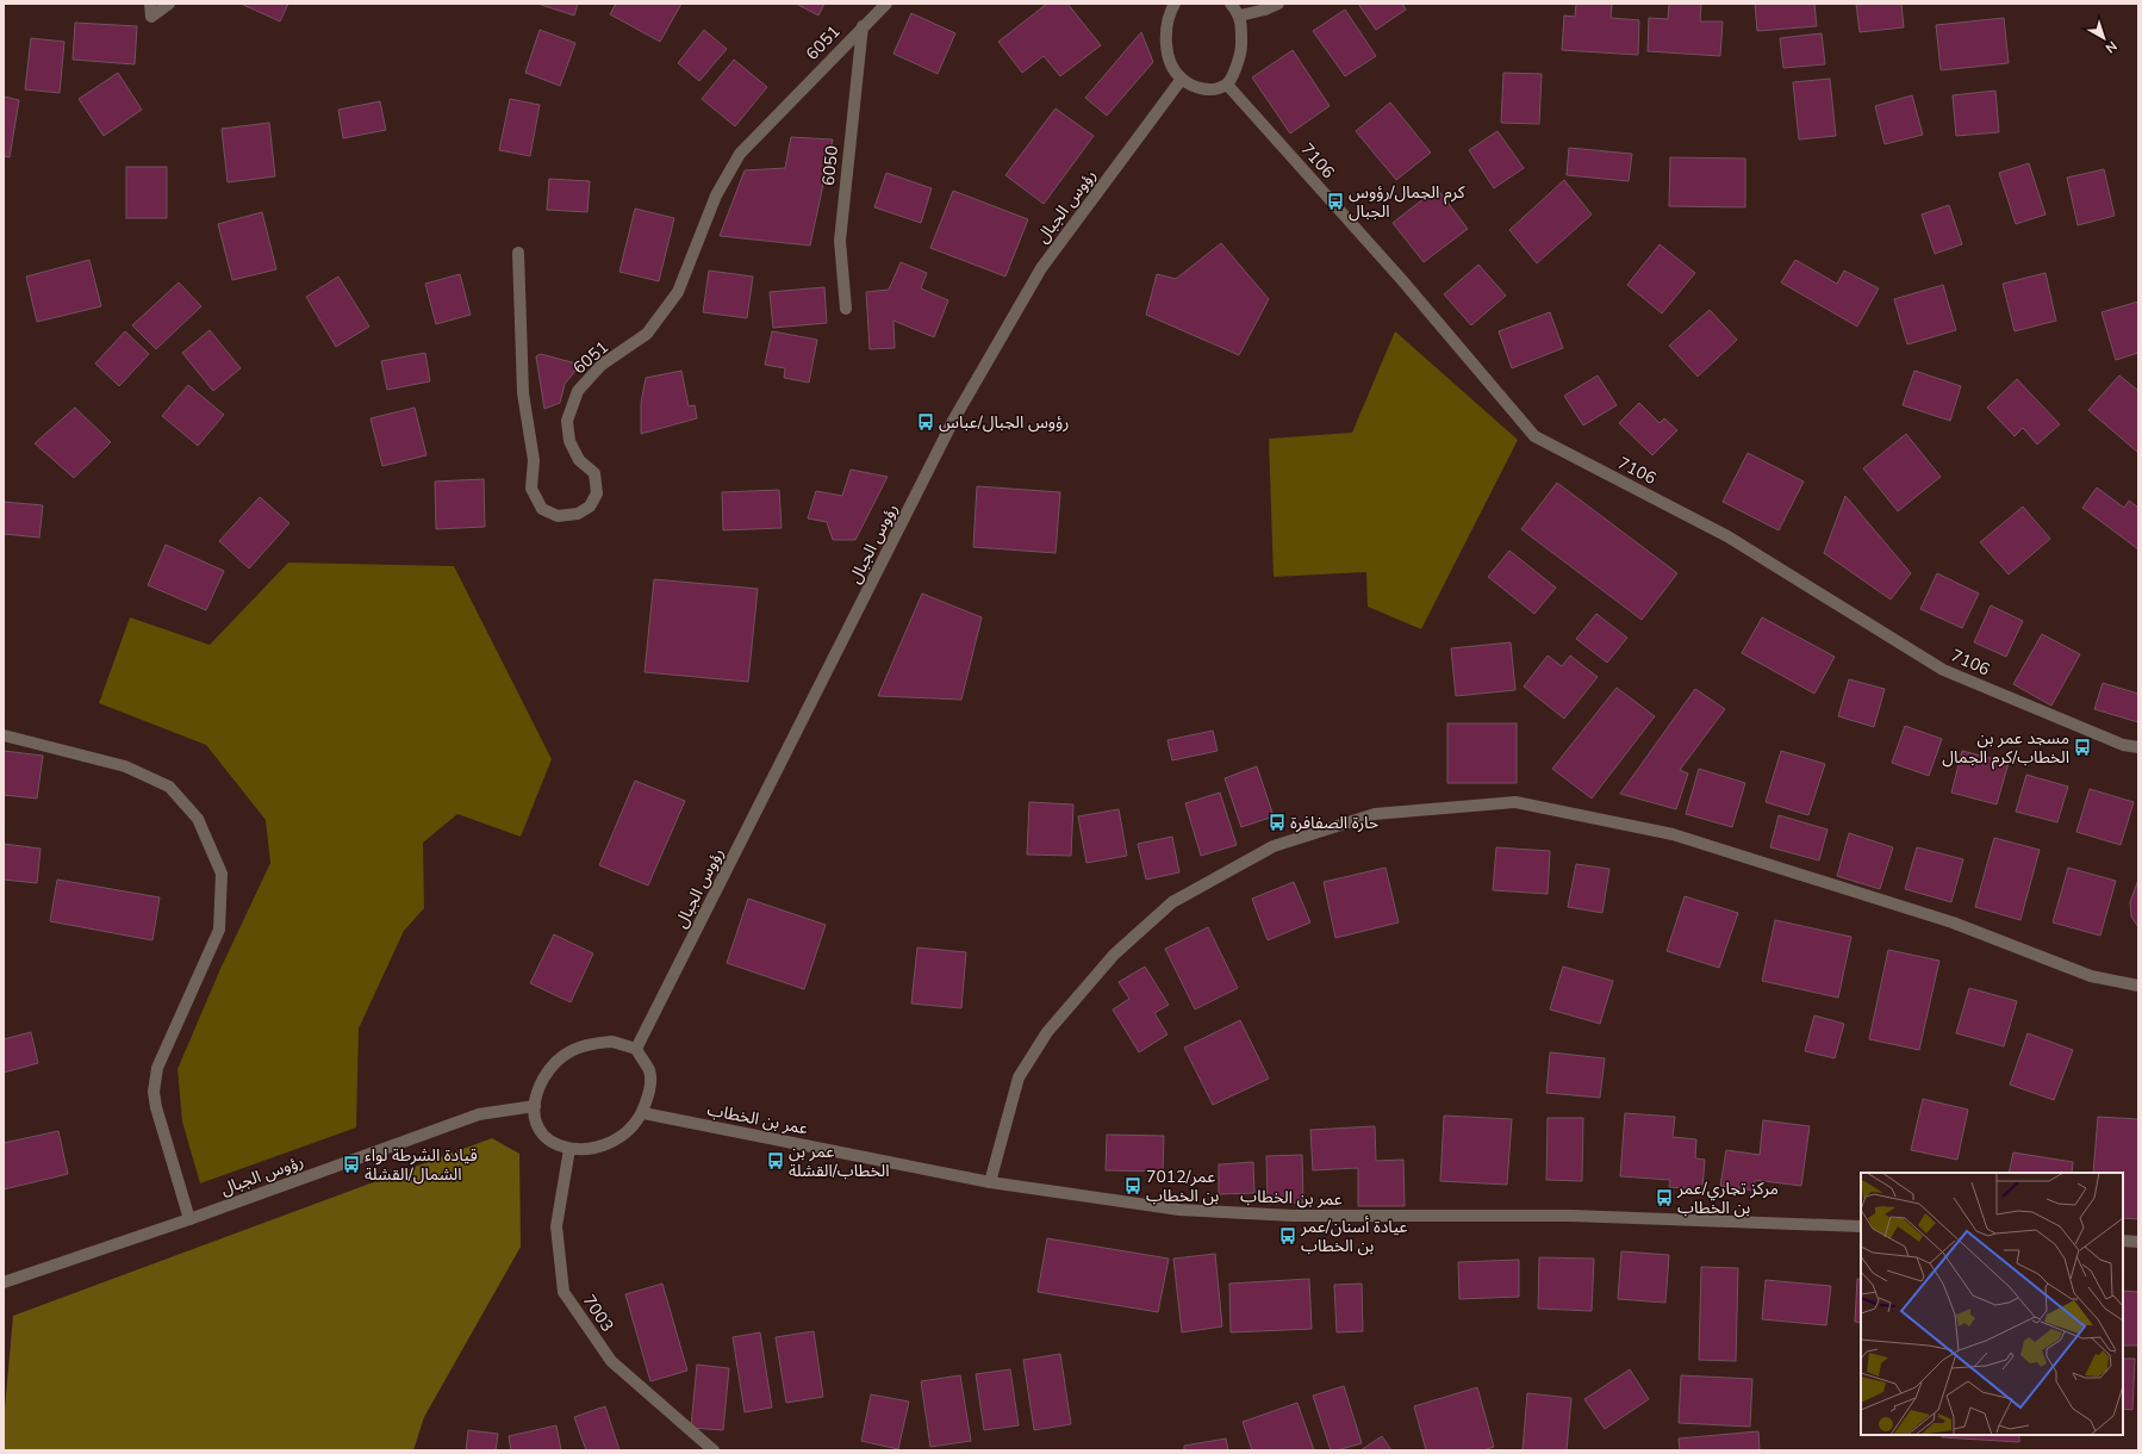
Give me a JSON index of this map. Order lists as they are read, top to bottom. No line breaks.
{"streets":{"street":["6051","7106","6050","رؤوس الجبال","عمر بن الخطاب","7003"]},"crossings":[["6051","6050"],["رؤوس الجبال","عمر بن الخطاب"],["رؤوس الجبال","7003"],["عمر بن الخطاب","7003"]],"places":{"bus stop":["كرم الجمال/رؤوس الجبال","رؤوس الجبال/عباس","مسجد عمر بن الخطاب/كرم الجمال","حارة الصفافرة","عمر بن الخطاب/القشلة","قيادة الشرطة لواء الشمال/القشلة","7012/عمر بن الخطاب","مركز تجاري/عمر بن الخطاب","عيادة أسنان/عمر بن الخطاب"]},"north":"bottom right"}
